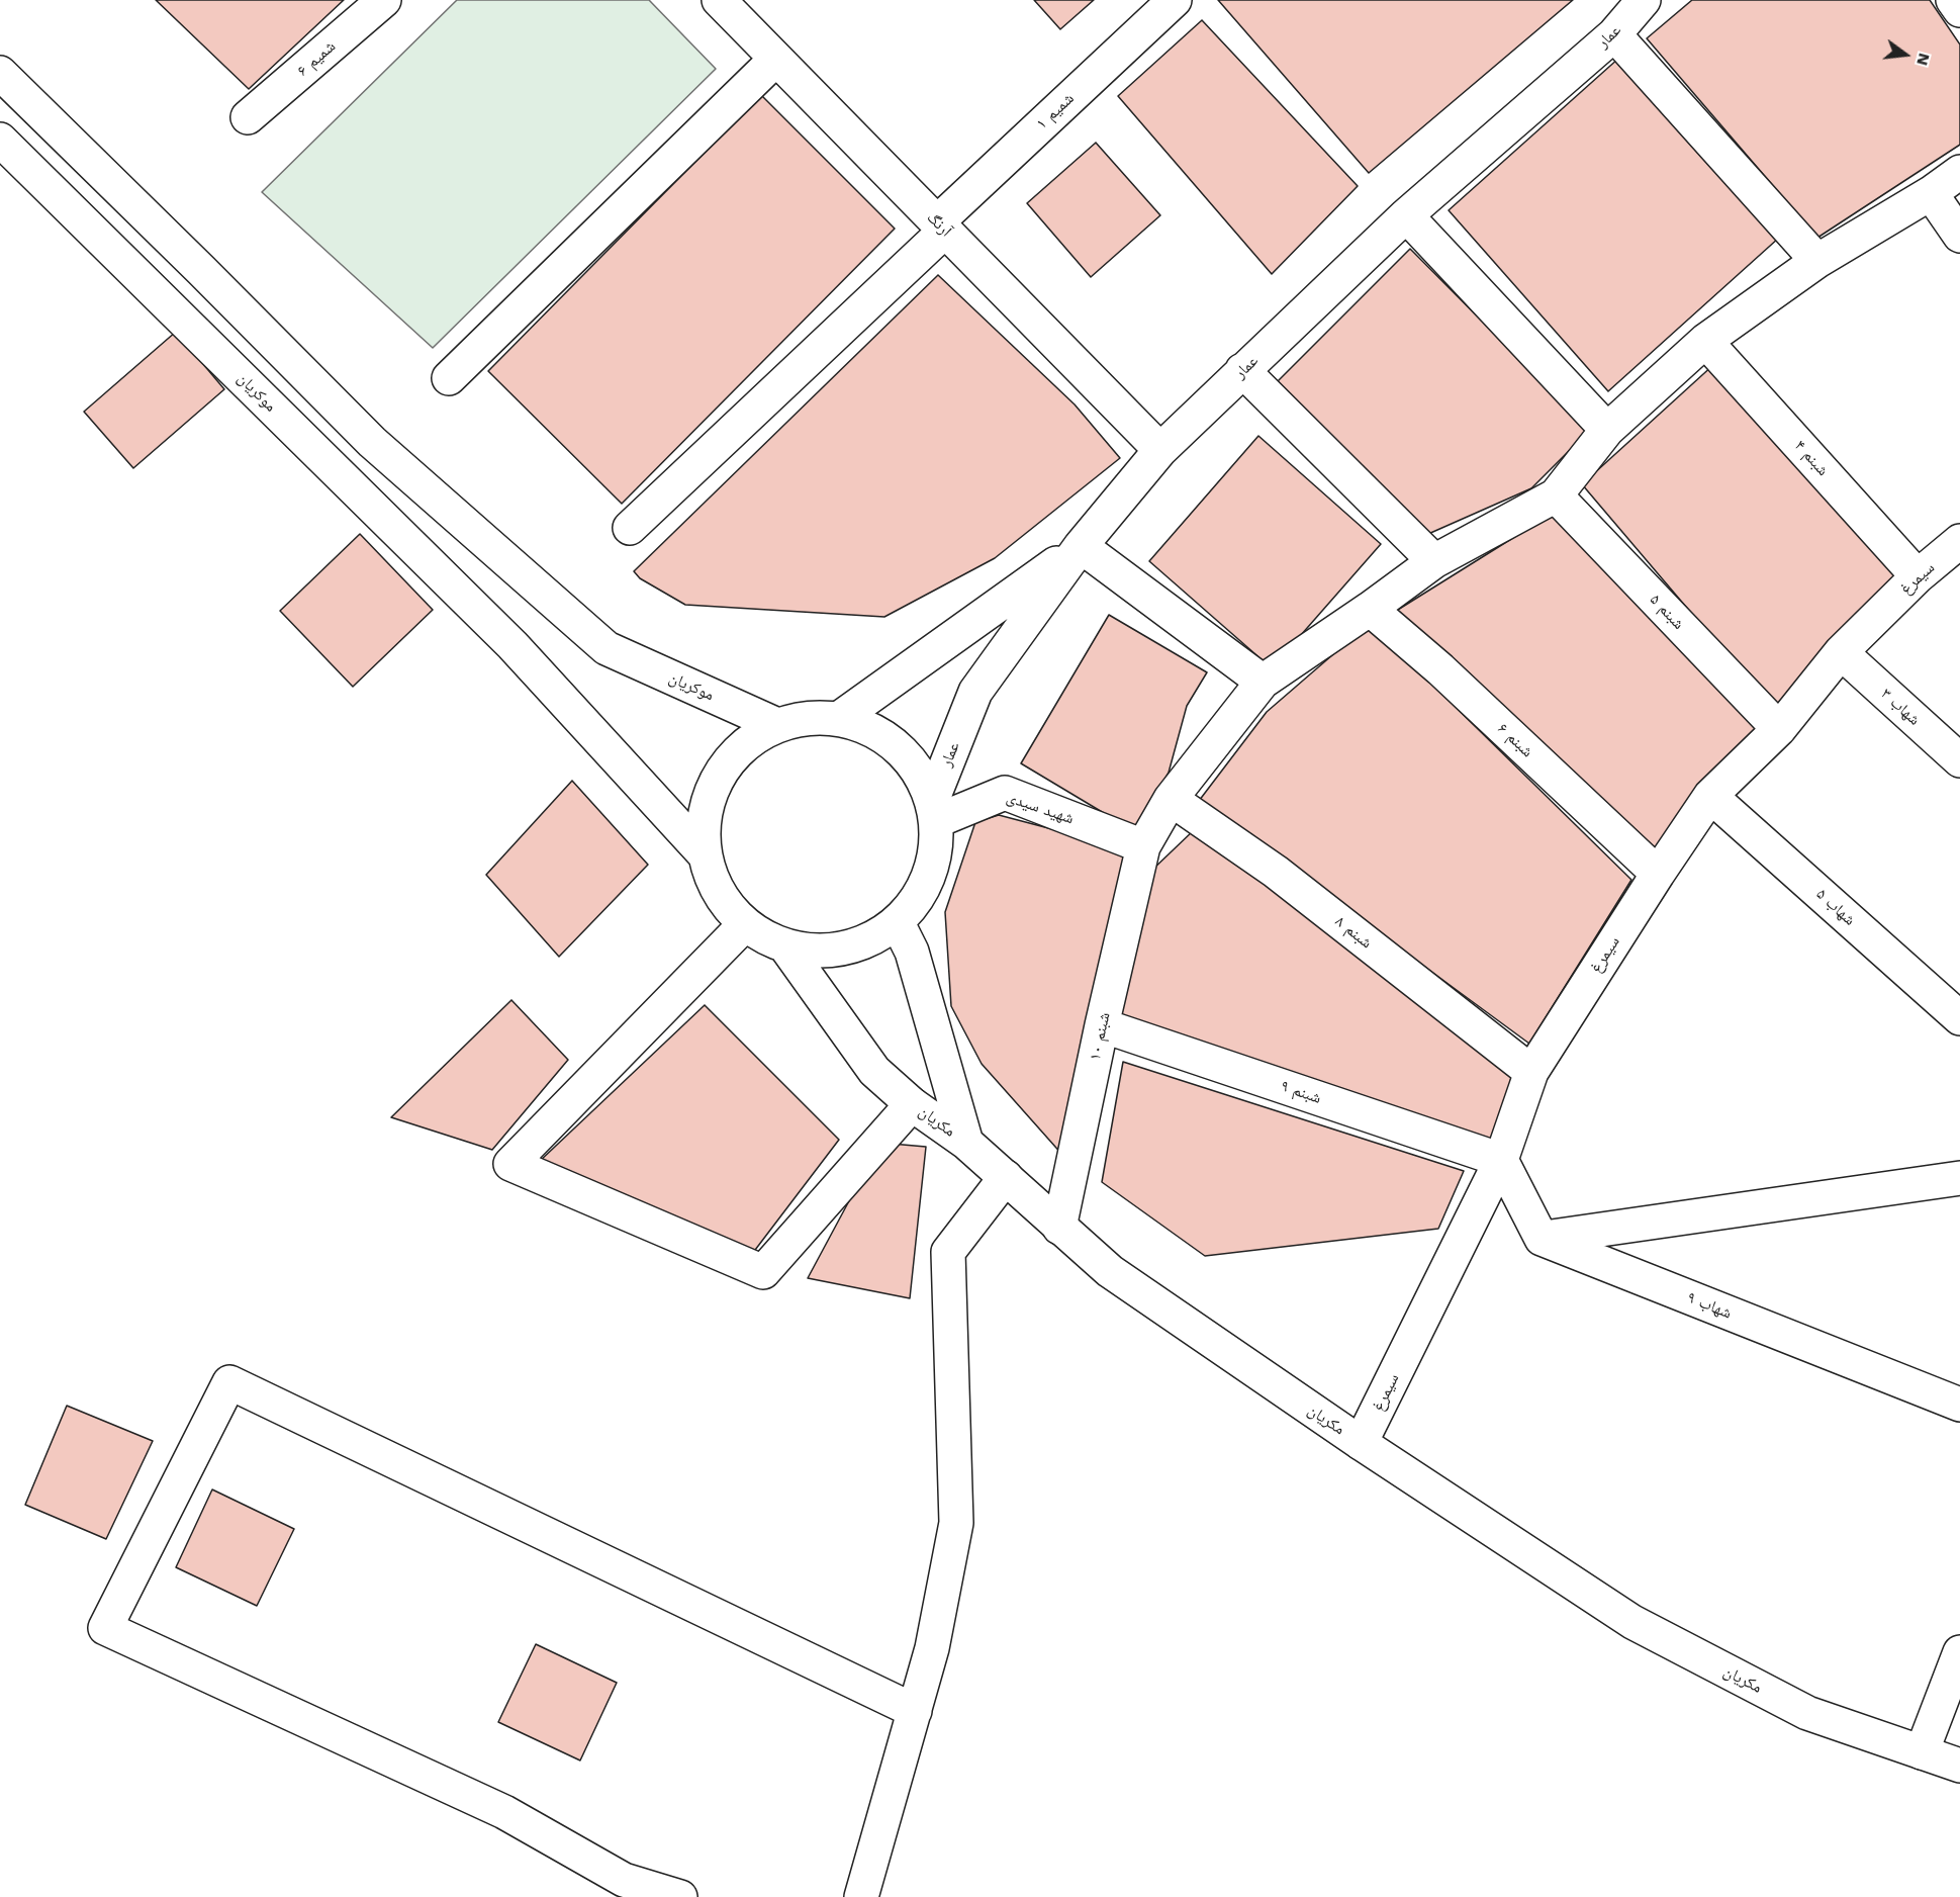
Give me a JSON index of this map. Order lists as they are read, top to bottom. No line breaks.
{"streets":{"street":["عمار","شمیم ۶","شمیم ۱","آرنگ","موکریان","شبنم ۴","سیمرغ","شبنم ۵","شهاب ۳","شبنم ۶","شهید سیدی","شهاب ۵","شبنم ۸","شبنم ۱۰","شبنم ۹","مکریان","شهاب ۹"]},"crossings":[["عمار","آرنگ"],["عمار","شهید سیدی"],["شمیم ۱","آرنگ"],["شبنم ۴","سیمرغ"],["سیمرغ","شبنم ۵"],["سیمرغ","شهاب ۳"],["سیمرغ","شبنم ۶"],["سیمرغ","شهاب ۵"],["سیمرغ","شبنم ۸"],["سیمرغ","شبنم ۹"],["سیمرغ","مکریان"],["شبنم ۵","شبنم ۱۰"],["شبنم ۶","شبنم ۱۰"],["شهید سیدی","شبنم ۱۰"],["شبنم ۸","شبنم ۱۰"],["شبنم ۱۰","شبنم ۹"],["شبنم ۱۰","مکریان"]],"north":"right"}
